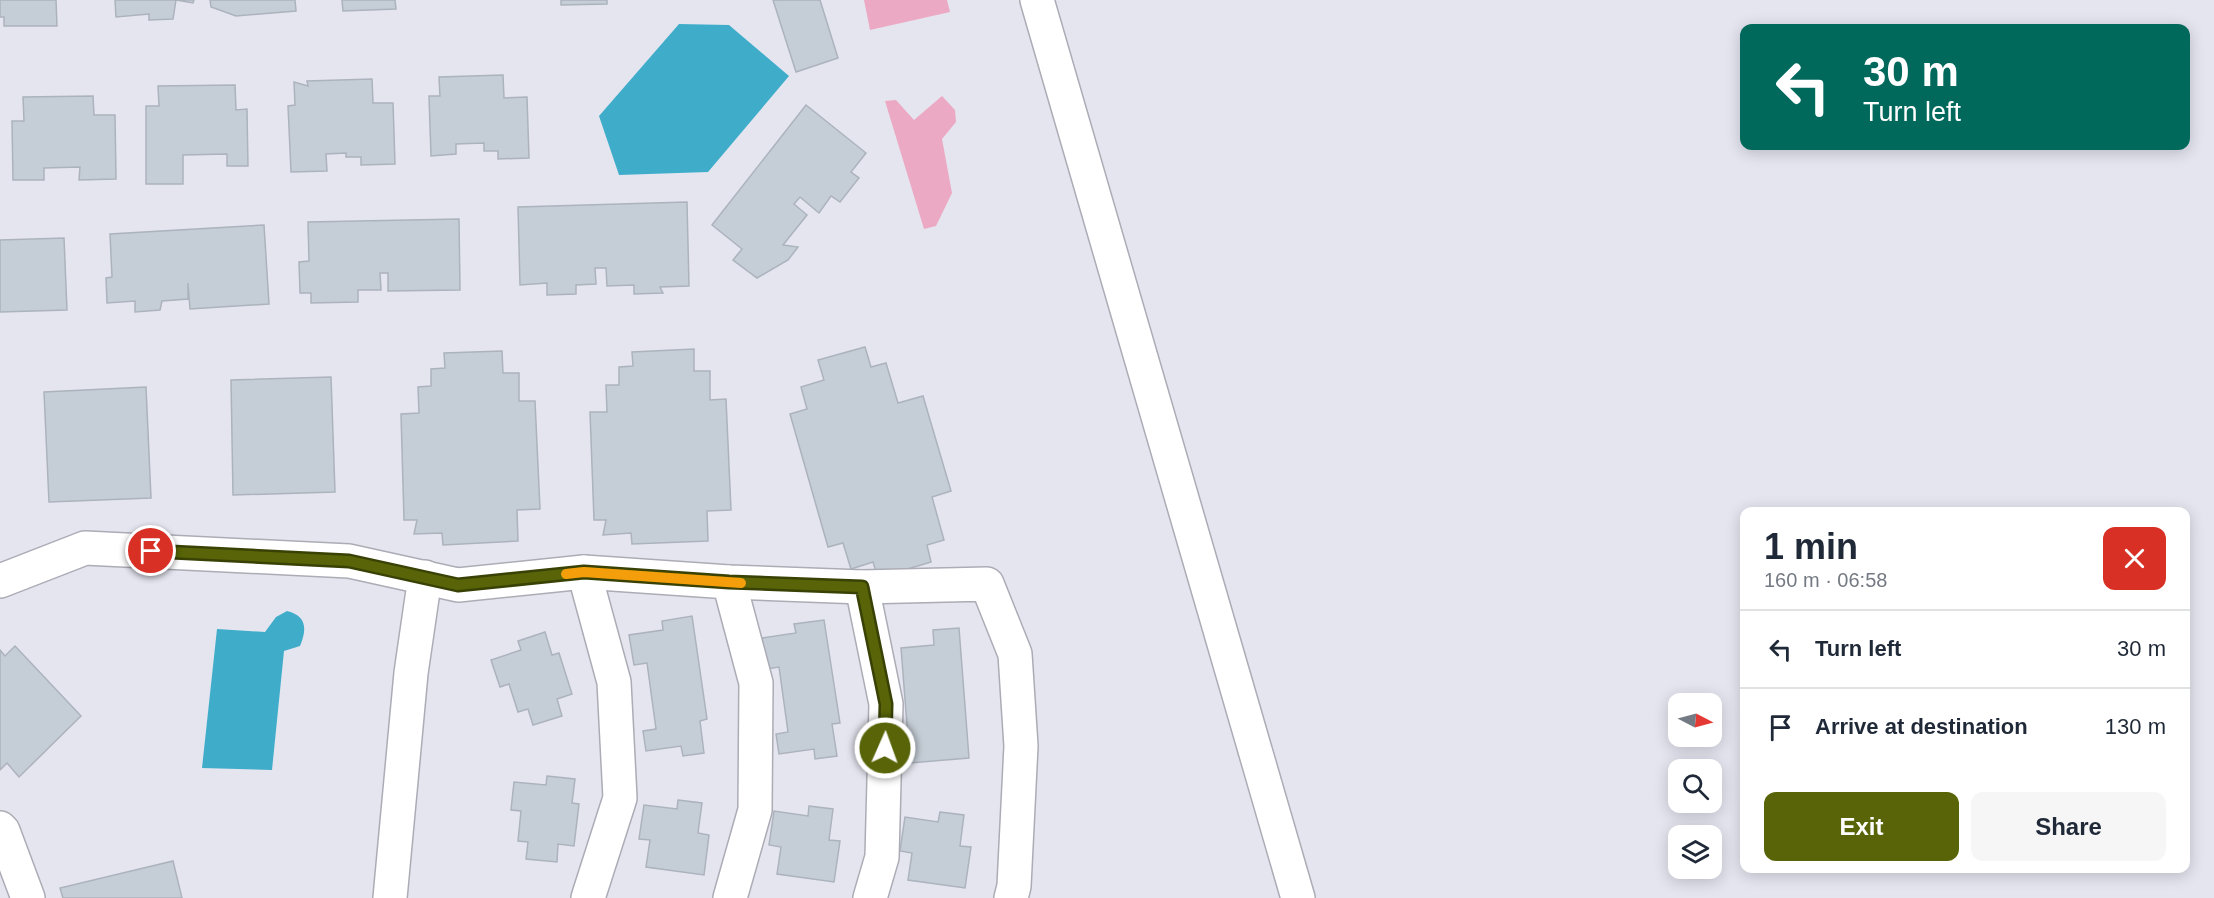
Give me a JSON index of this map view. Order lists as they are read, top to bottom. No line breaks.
{"north":"right","page":{"turn":["30 m","Turn left"],"heading":["1 min","160 m · 06:58"],"list":[{"name":"Turn left","value":"30 m"},{"name":"Arrive at destination","value":"130 m"}],"buttons":["Exit","Share"]}}
